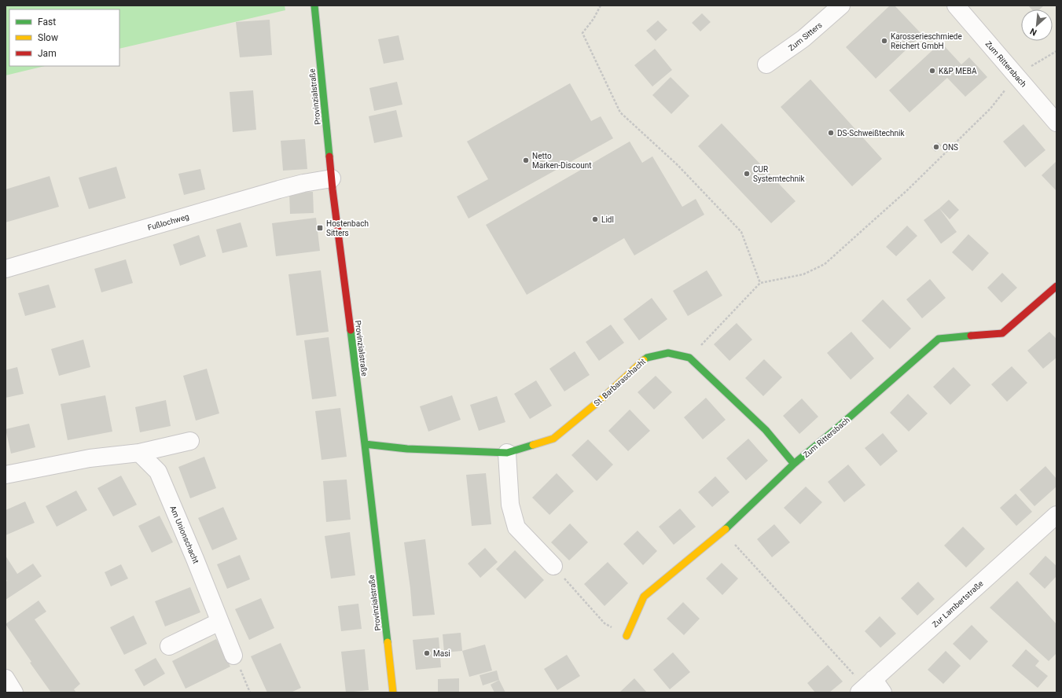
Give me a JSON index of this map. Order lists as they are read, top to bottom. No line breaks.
{"streets":{"street":["Zum Sitters","Zum Rittersbach","Provinzialstraße","Fußlochweg","St. Barbaraschacht","Am Unionschacht","Zur Lambertstraße"]},"crossings":[["Provinzialstraße","Fußlochweg"],["Provinzialstraße","St. Barbaraschacht"]],"places":{"other":["Karosserieschmiede Reichert GmbH","K&P MEBA","DS-Schweißtechnik","ONS","Netto Marken-Discount","CUR Systemtechnik","Lidl","Masi"],"transit":["Hostenbach Sitters"]},"legend":["Fast","Slow","Jam"],"north":"bottom left"}
